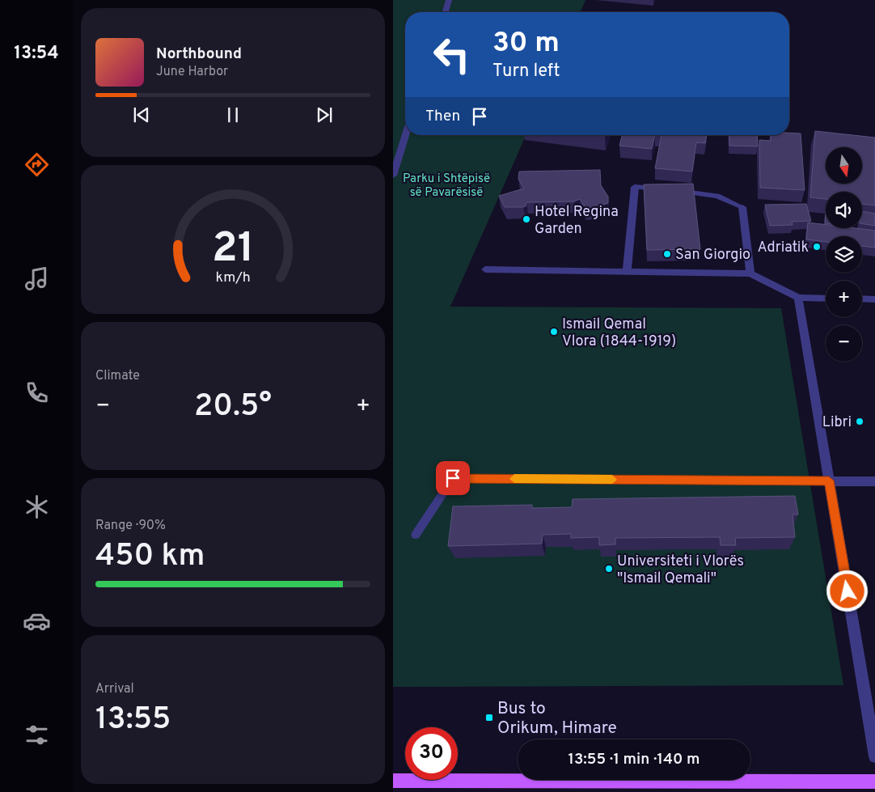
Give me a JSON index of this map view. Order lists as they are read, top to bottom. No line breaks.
{"parks":["Parku i Shtëpisë së Pavarësisë"],"places":{"other":["Hotel Regina Garden","Adriatik","San Giorgio","Ismail Qemal Vlora (1844-1919)","Libri","Universiteti i Vlorës \"Ismail Qemali\""],"transit":["Bus to Orikum, Himare"]},"north":"bottom","page":{"tabs":"13:54","turn":["30 m","Turn left"],"song":["Northbound","June Harbor"],"then":"Then","map_buttons":["+","−"],"tile":["Climate",["Range · 90%","450 km"],["Arrival","13:55"]],"heat":["−","20.5°","+"],"limit":"30","trip":"13:55 · 1 min · 140 m","gauge":["21","km/h"]}}
